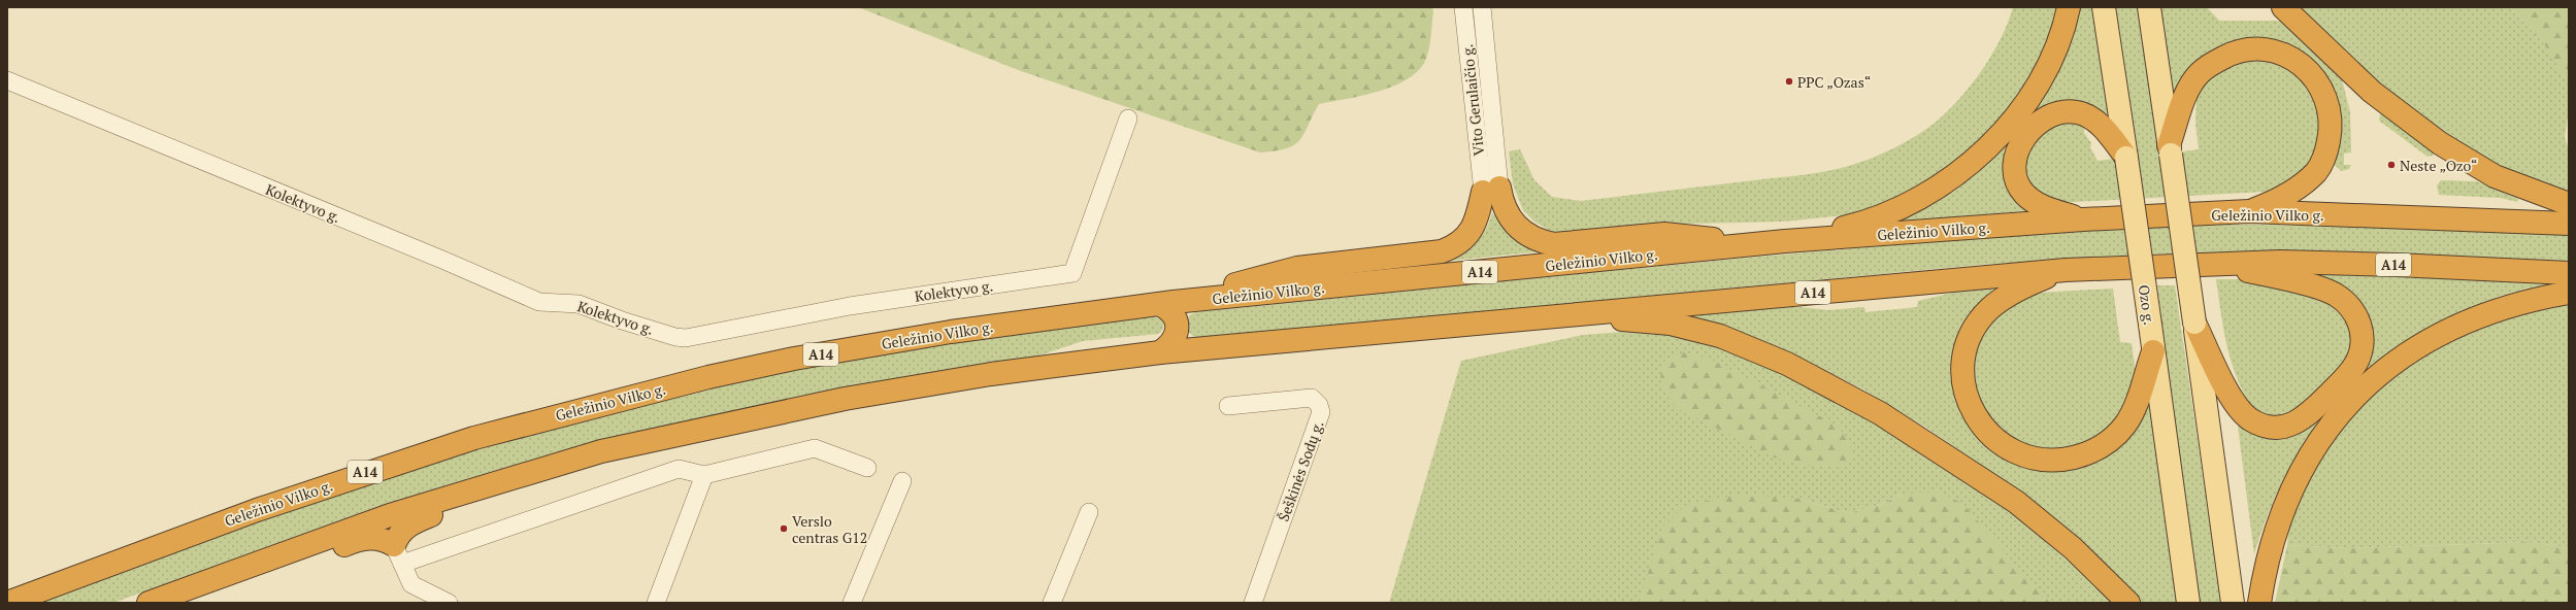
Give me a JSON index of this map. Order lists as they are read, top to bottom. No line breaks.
{"streets":{"highway":["Geležinio Vilko g.","A14"],"main road":["Ozo g."],"street":["Vito Gerulaičio g.","Kolektyvo g.","Šeškinės Sodų g."]},"places":["PPC „Ozas“","Neste „Ozo“","Verslo centras G12"]}
